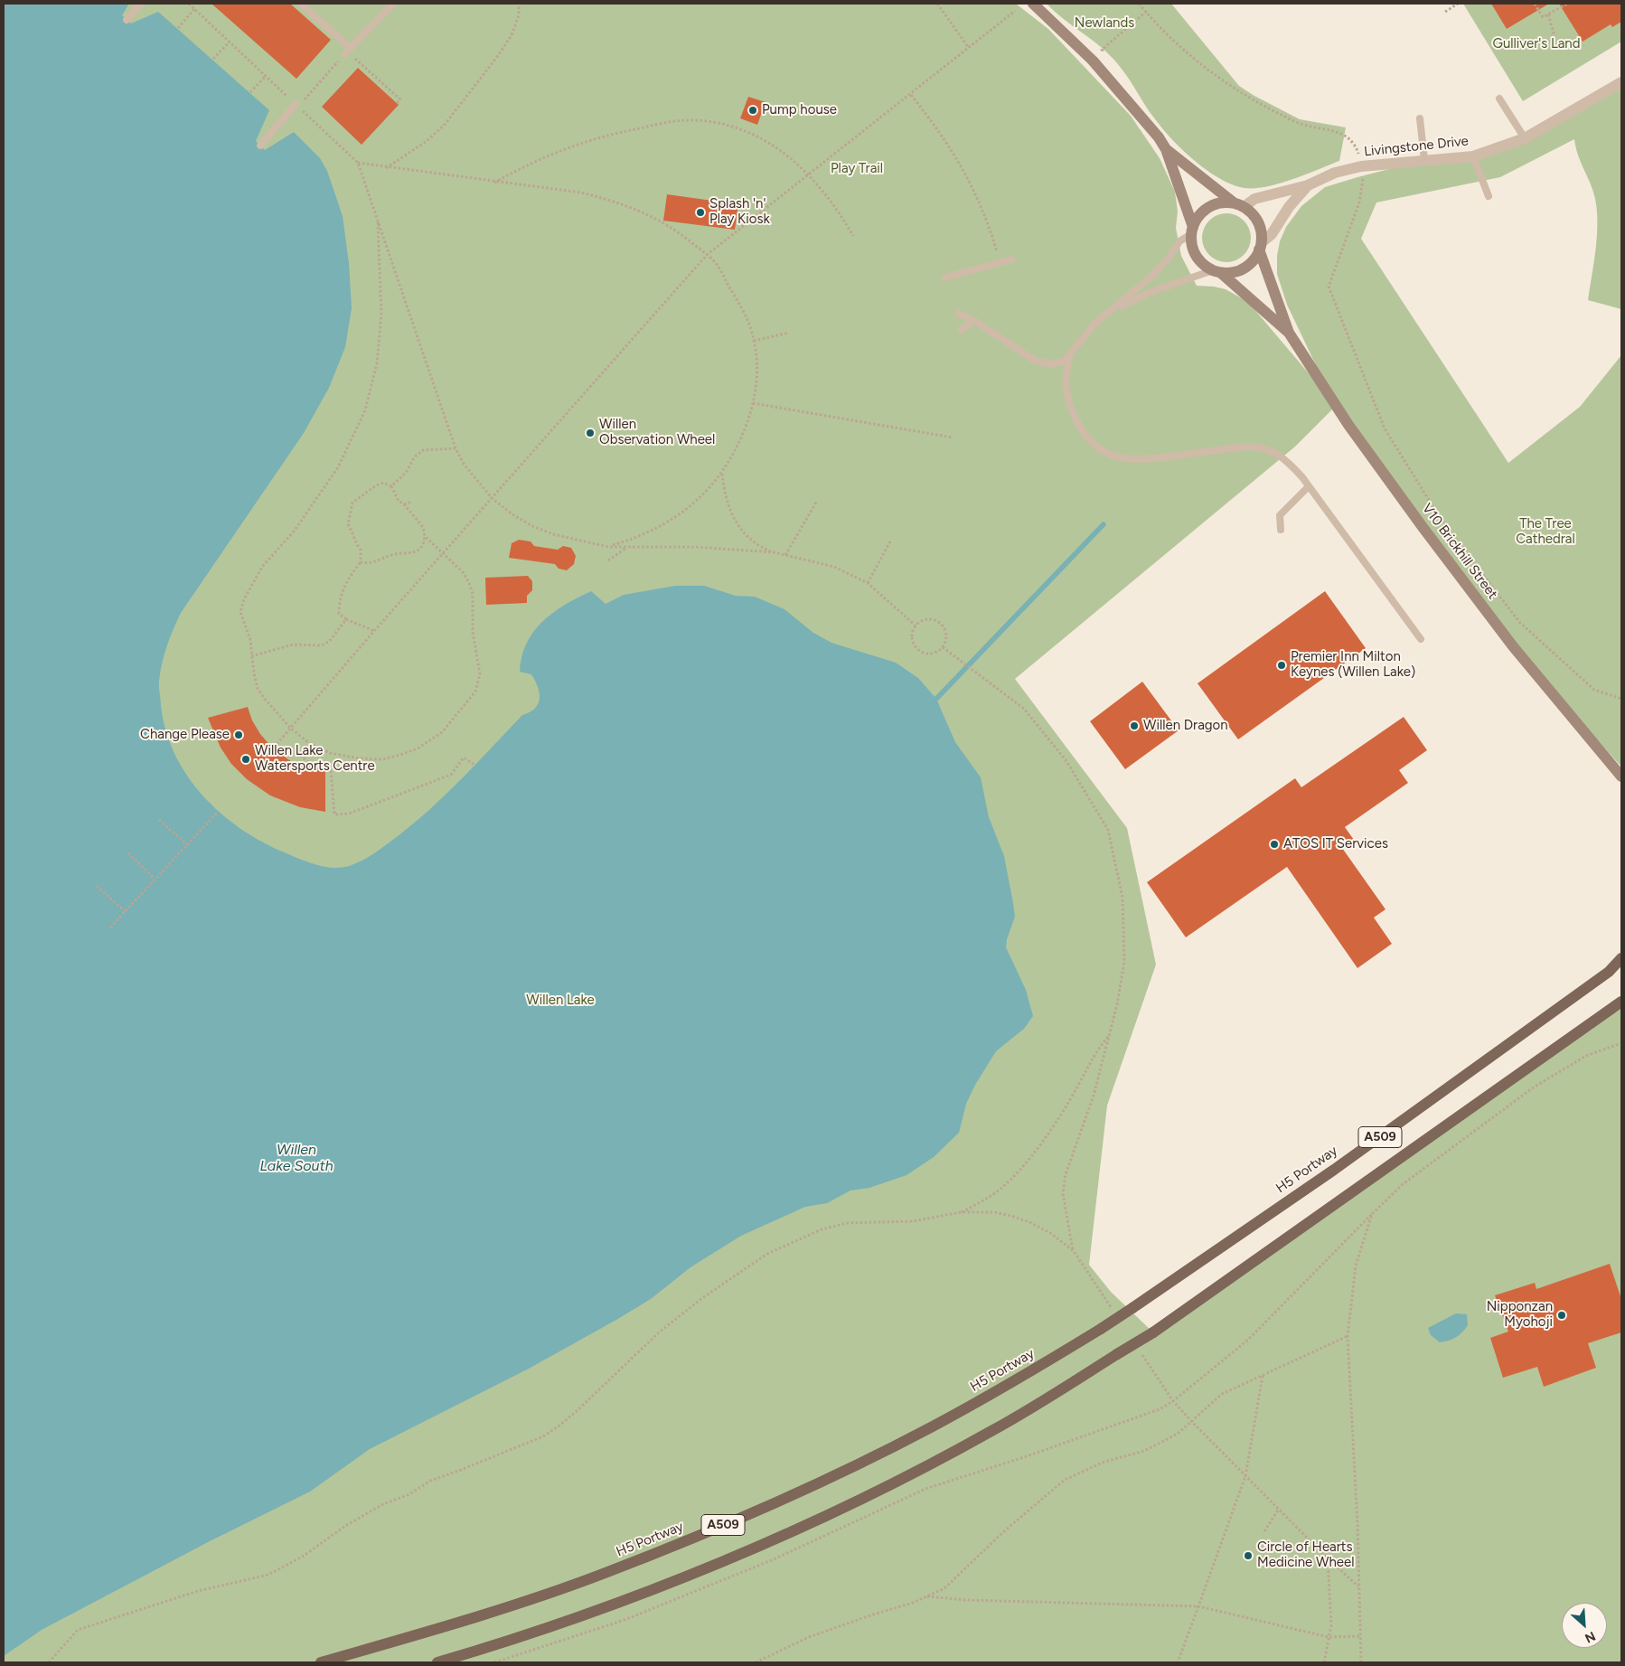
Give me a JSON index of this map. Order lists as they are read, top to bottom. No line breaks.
{"streets":{"main road":["A509","H5 Portway"],"street":["Livingstone Drive","V10 Brickhill Street"]},"crossings":[["Livingstone Drive","V10 Brickhill Street"]],"water":["Willen Lake South"],"parks":["Newlands","Gulliver's Land","Play Trail","The Tree Cathedral","Willen Lake"],"places":["Pump house","Splash 'n' Play Kiosk","Willen Observation Wheel","Premier Inn Milton Keynes (Willen Lake)","Willen Dragon","Change Please","Willen Lake Watersports Centre","ATOS IT Services","Nipponzan Myohoji","Circle of Hearts Medicine Wheel"],"north":"bottom right"}
